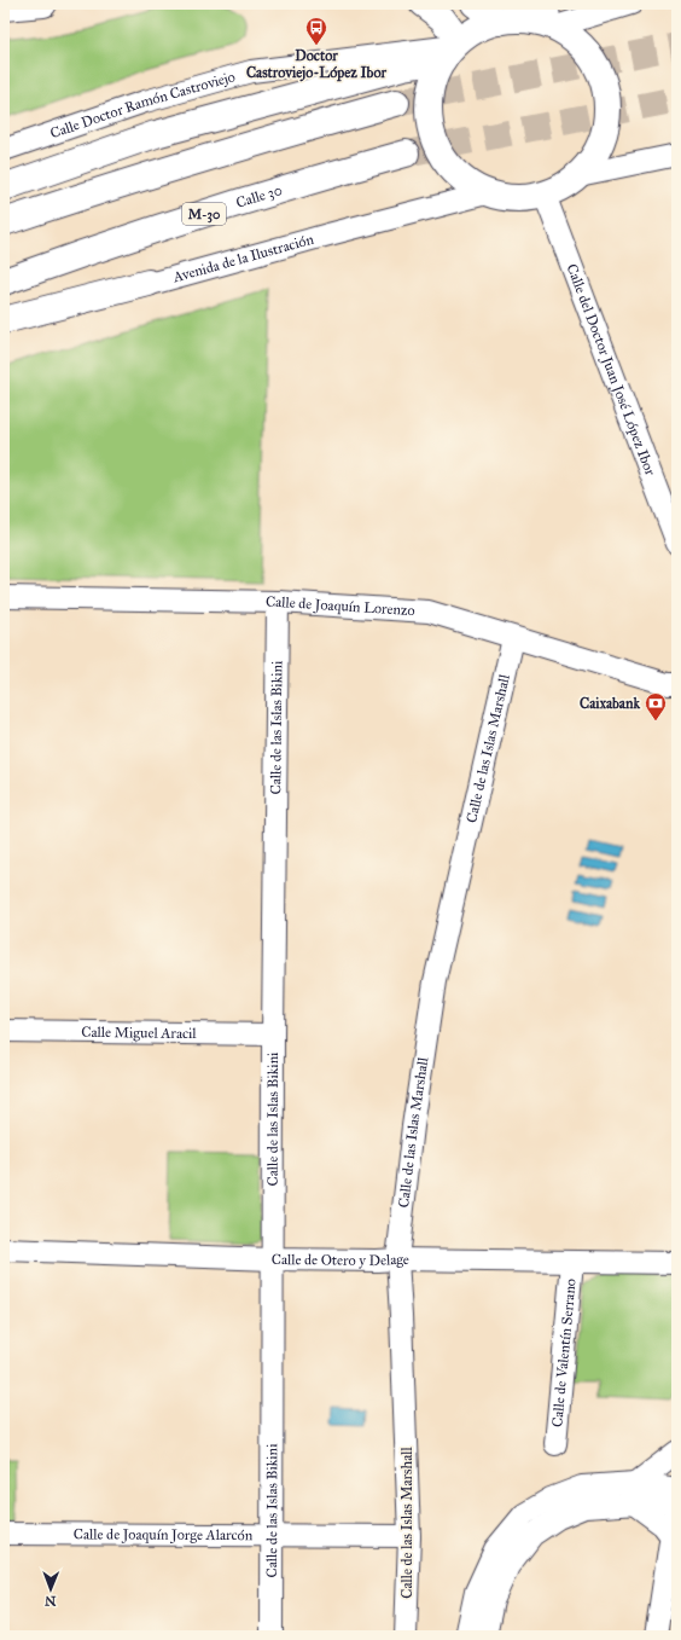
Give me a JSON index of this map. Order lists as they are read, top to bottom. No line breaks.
{"streets":{"main road":["Calle 30","M-30"],"street":["Calle Doctor Ramón Castroviejo","Avenida de la Ilustración","Calle del Doctor Juan José López Ibor","Calle de Joaquín Lorenzo","Calle de las Islas Bikini","Calle de las Islas Marshall","Calle Miguel Aracil","Calle de Otero y Delage","Calle de Valentín Serrano","Calle de Joaquín Jorge Alarcón"]},"crossings":[["Calle de Joaquín Lorenzo","Calle de las Islas Bikini"],["Calle de Joaquín Lorenzo","Calle de las Islas Marshall"],["Calle de las Islas Bikini","Calle Miguel Aracil"],["Calle de las Islas Bikini","Calle de Otero y Delage"],["Calle de las Islas Bikini","Calle de Joaquín Jorge Alarcón"],["Calle de las Islas Marshall","Calle de Otero y Delage"],["Calle de las Islas Marshall","Calle de Joaquín Jorge Alarcón"],["Calle de Otero y Delage","Calle de Valentín Serrano"]],"places":{"bus stop":["Doctor Castroviejo-López Ibor"],"bank":["Caixabank"]},"north":"bottom"}
